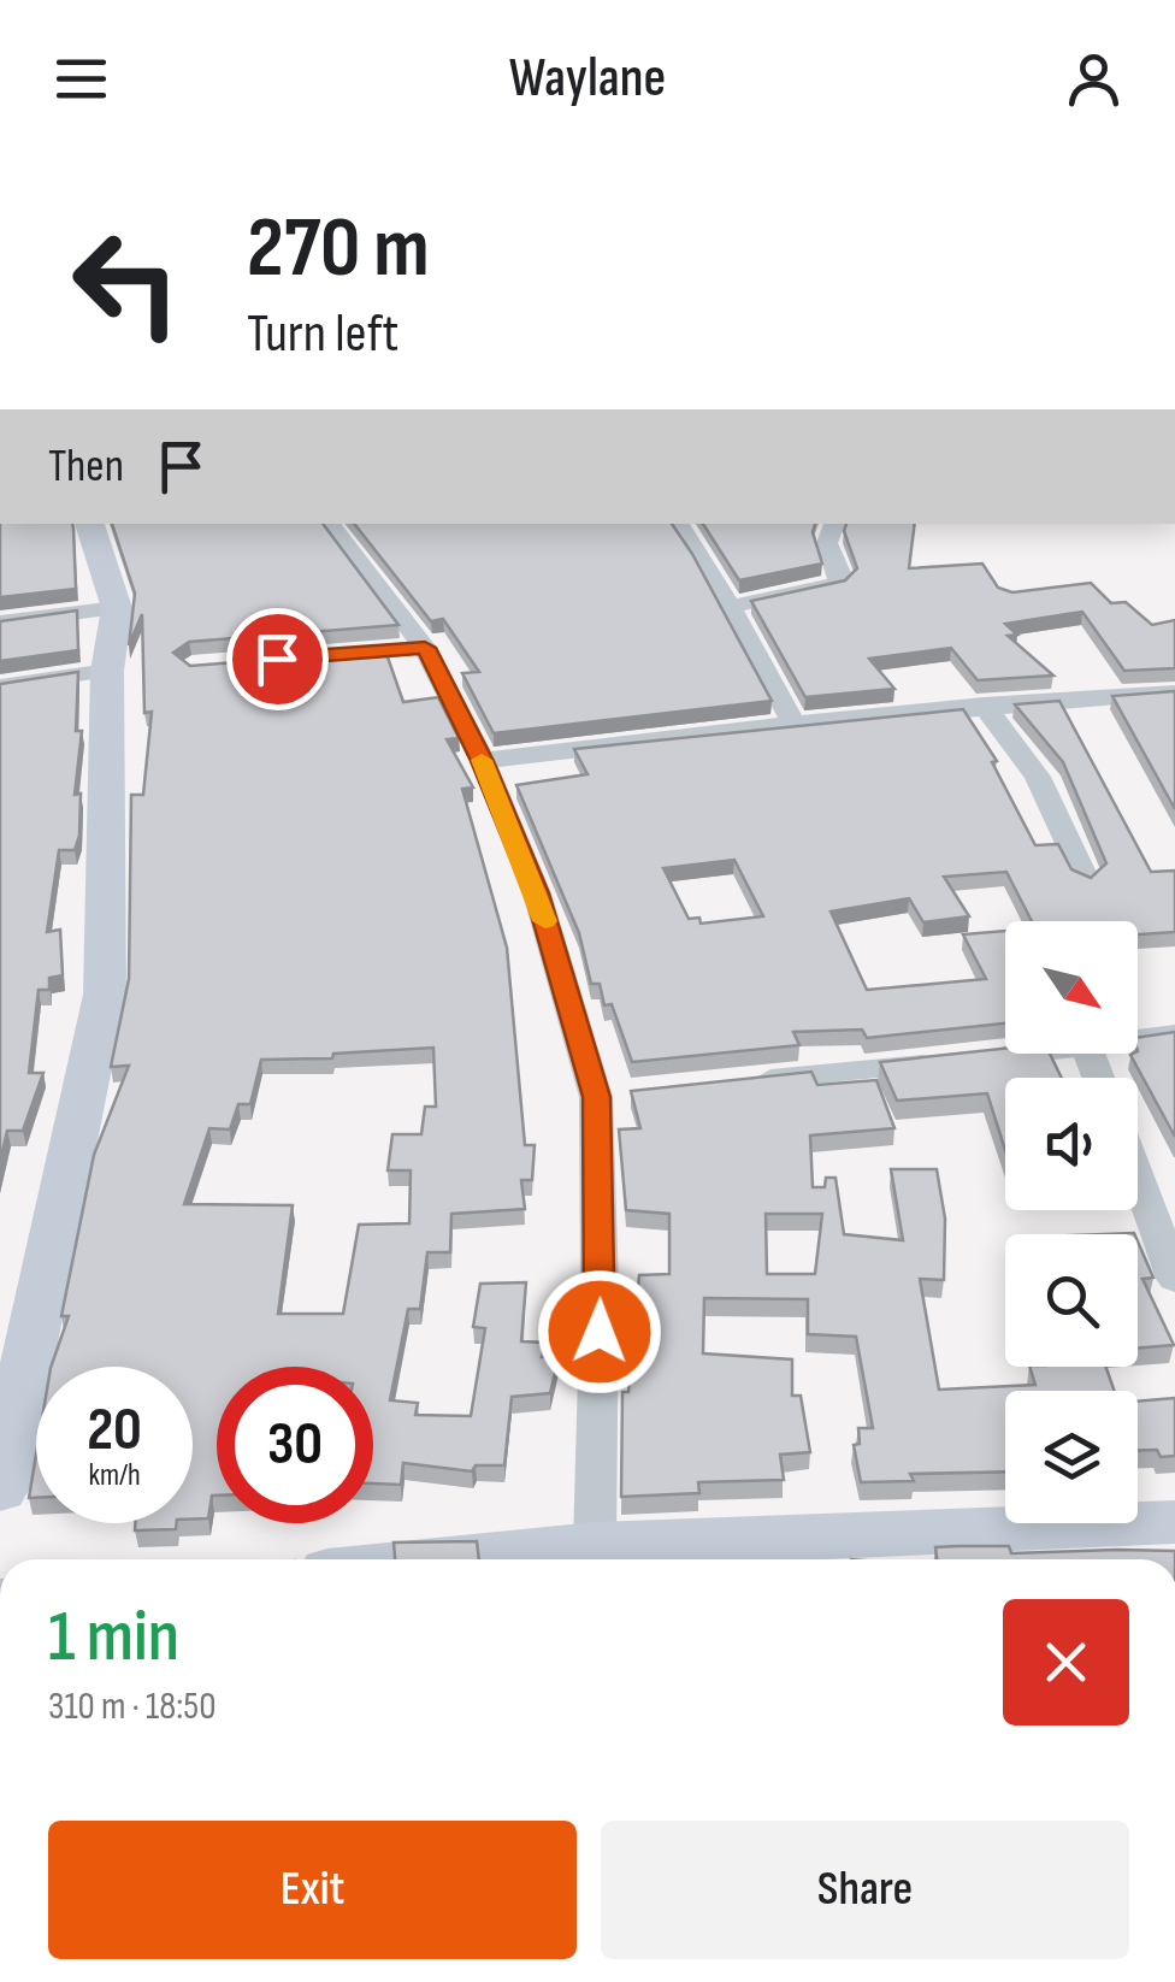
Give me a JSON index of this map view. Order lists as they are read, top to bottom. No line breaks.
{"north":"bottom right","page":{"header":"Waylane","turn":["270 m","Turn left"],"then":"Then","speed":"20 km/h","limit":"30","heading":["1 min","310 m · 18:50"],"buttons":["Exit","Share"]}}
